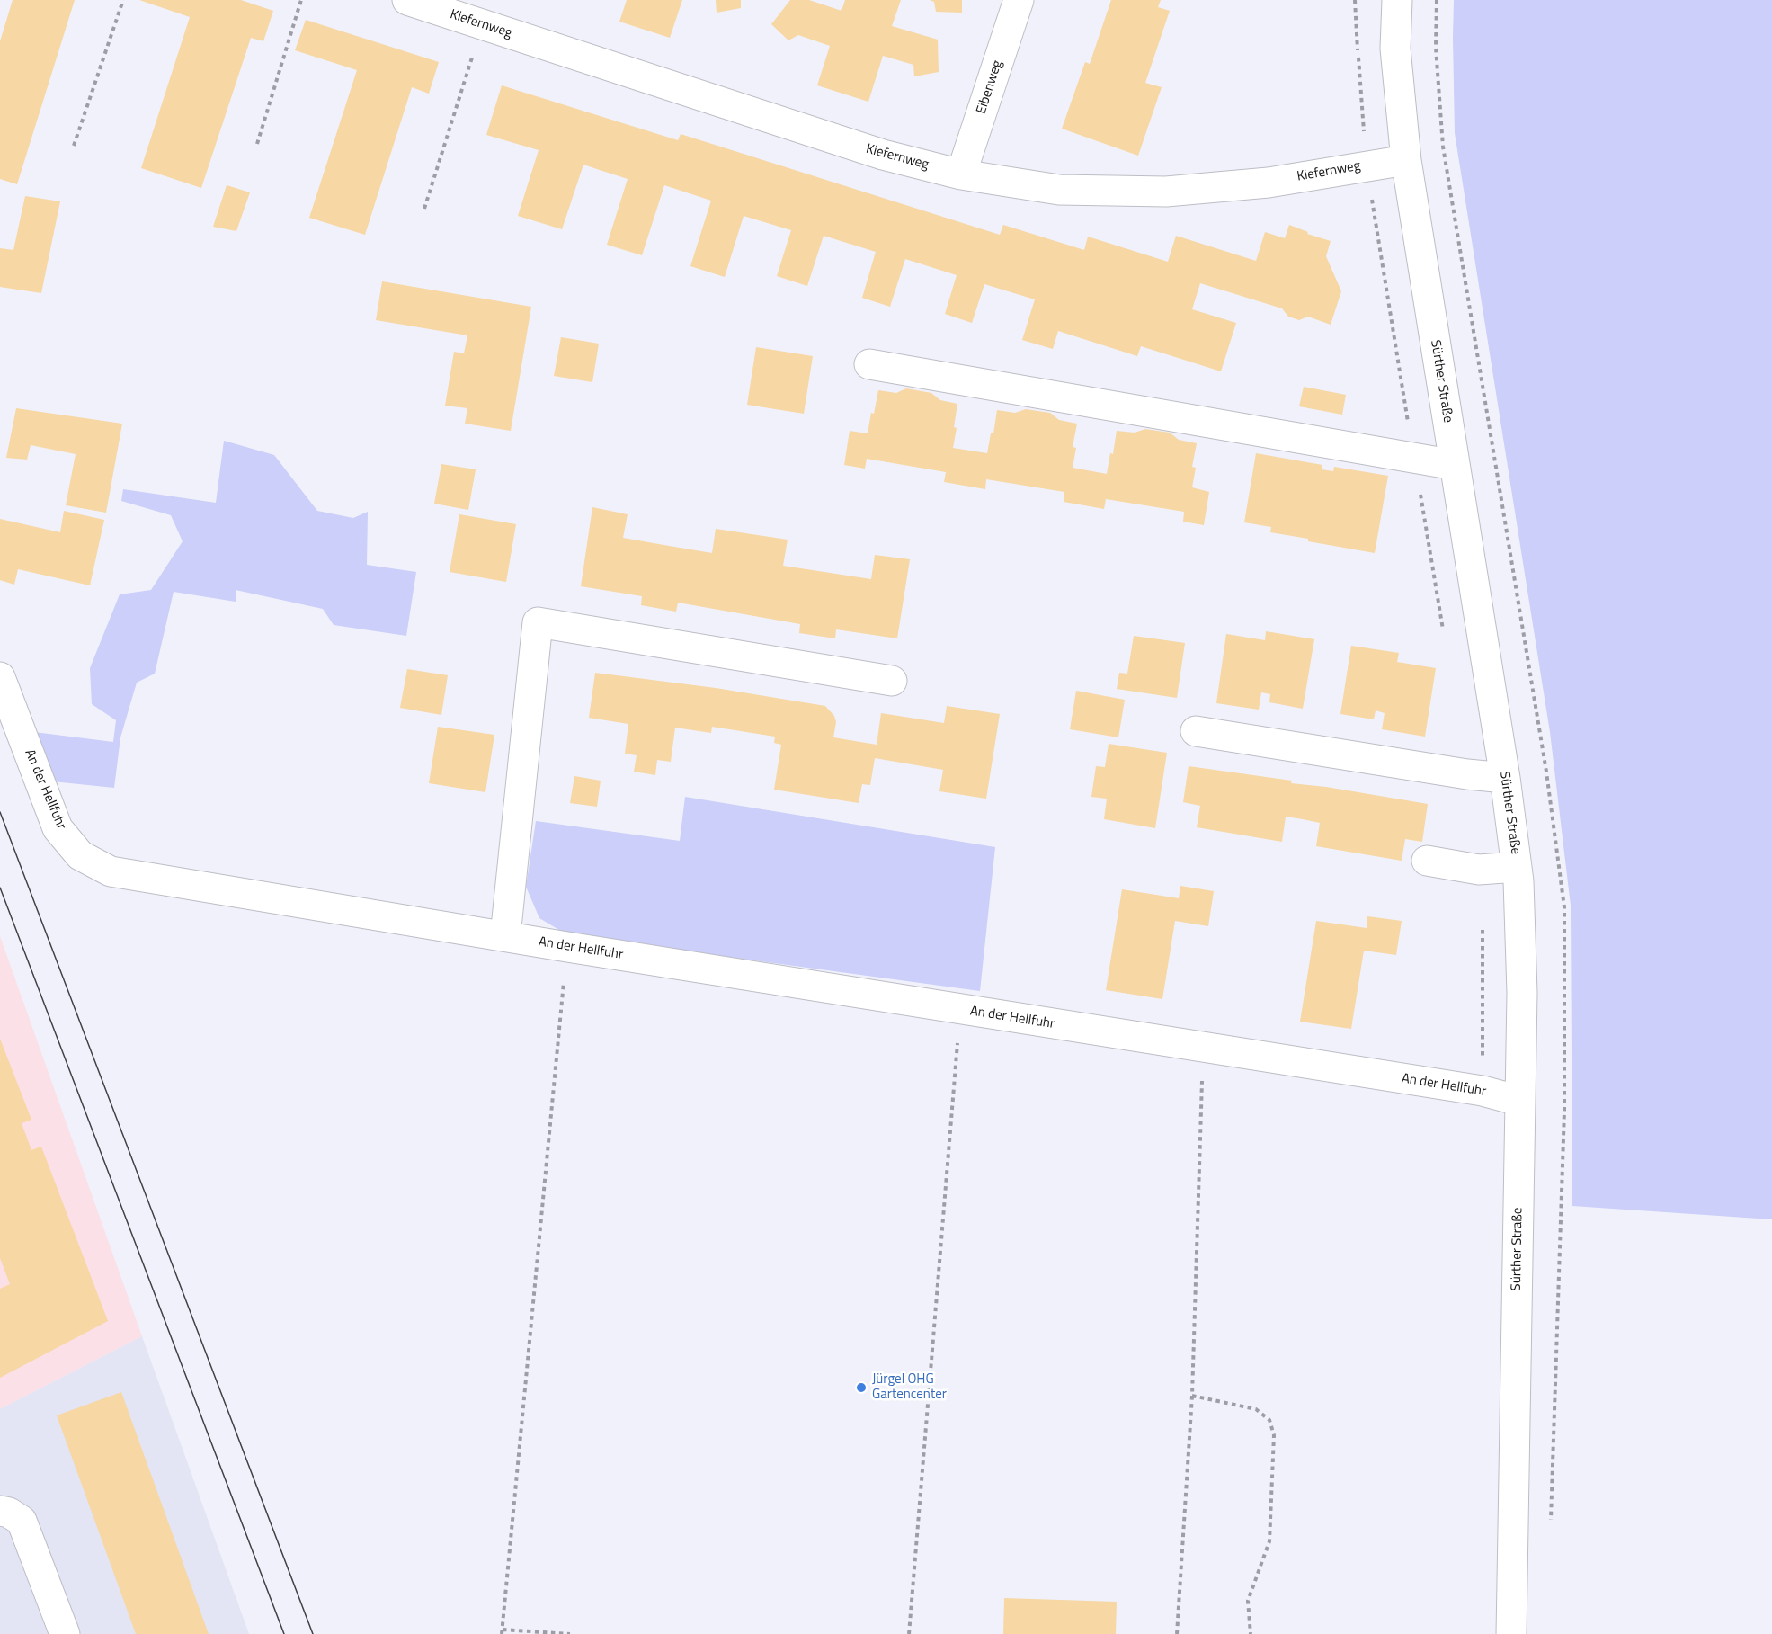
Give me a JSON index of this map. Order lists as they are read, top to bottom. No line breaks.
{"streets":{"street":["Kiefernweg","Eibenweg","Sürther Straße","An der Hellfuhr"]},"crossings":[["Kiefernweg","Eibenweg"],["Kiefernweg","Sürther Straße"],["Sürther Straße","An der Hellfuhr"]],"places":["Jürgel OHG Gartencenter"]}
